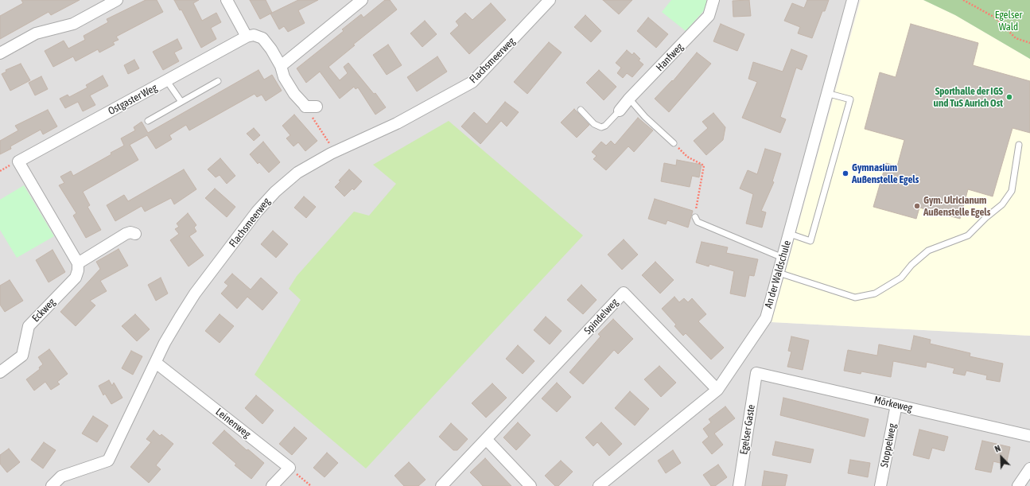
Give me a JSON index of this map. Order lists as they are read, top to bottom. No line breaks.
{"streets":{"street":["Hanfweg","Flachsmeerweg","Ostgaster Weg","An der Waldschule","Eckweg","Spindelweg","Mörkeweg","Leinenweg","Egelser Gaste","Stoppelweg"]},"crossings":[["Flachsmeerweg","Leinenweg"],["Ostgaster Weg","Eckweg"],["An der Waldschule","Spindelweg"],["Mörkeweg","Egelser Gaste"],["Mörkeweg","Stoppelweg"]],"parks":["Egelser Wald"],"places":["Sporthalle der IGS und TuS Aurich Ost","Gymnasium Außenstelle Egels","Gym. Ulricianum Außenstelle Egels"],"north":"top left"}
